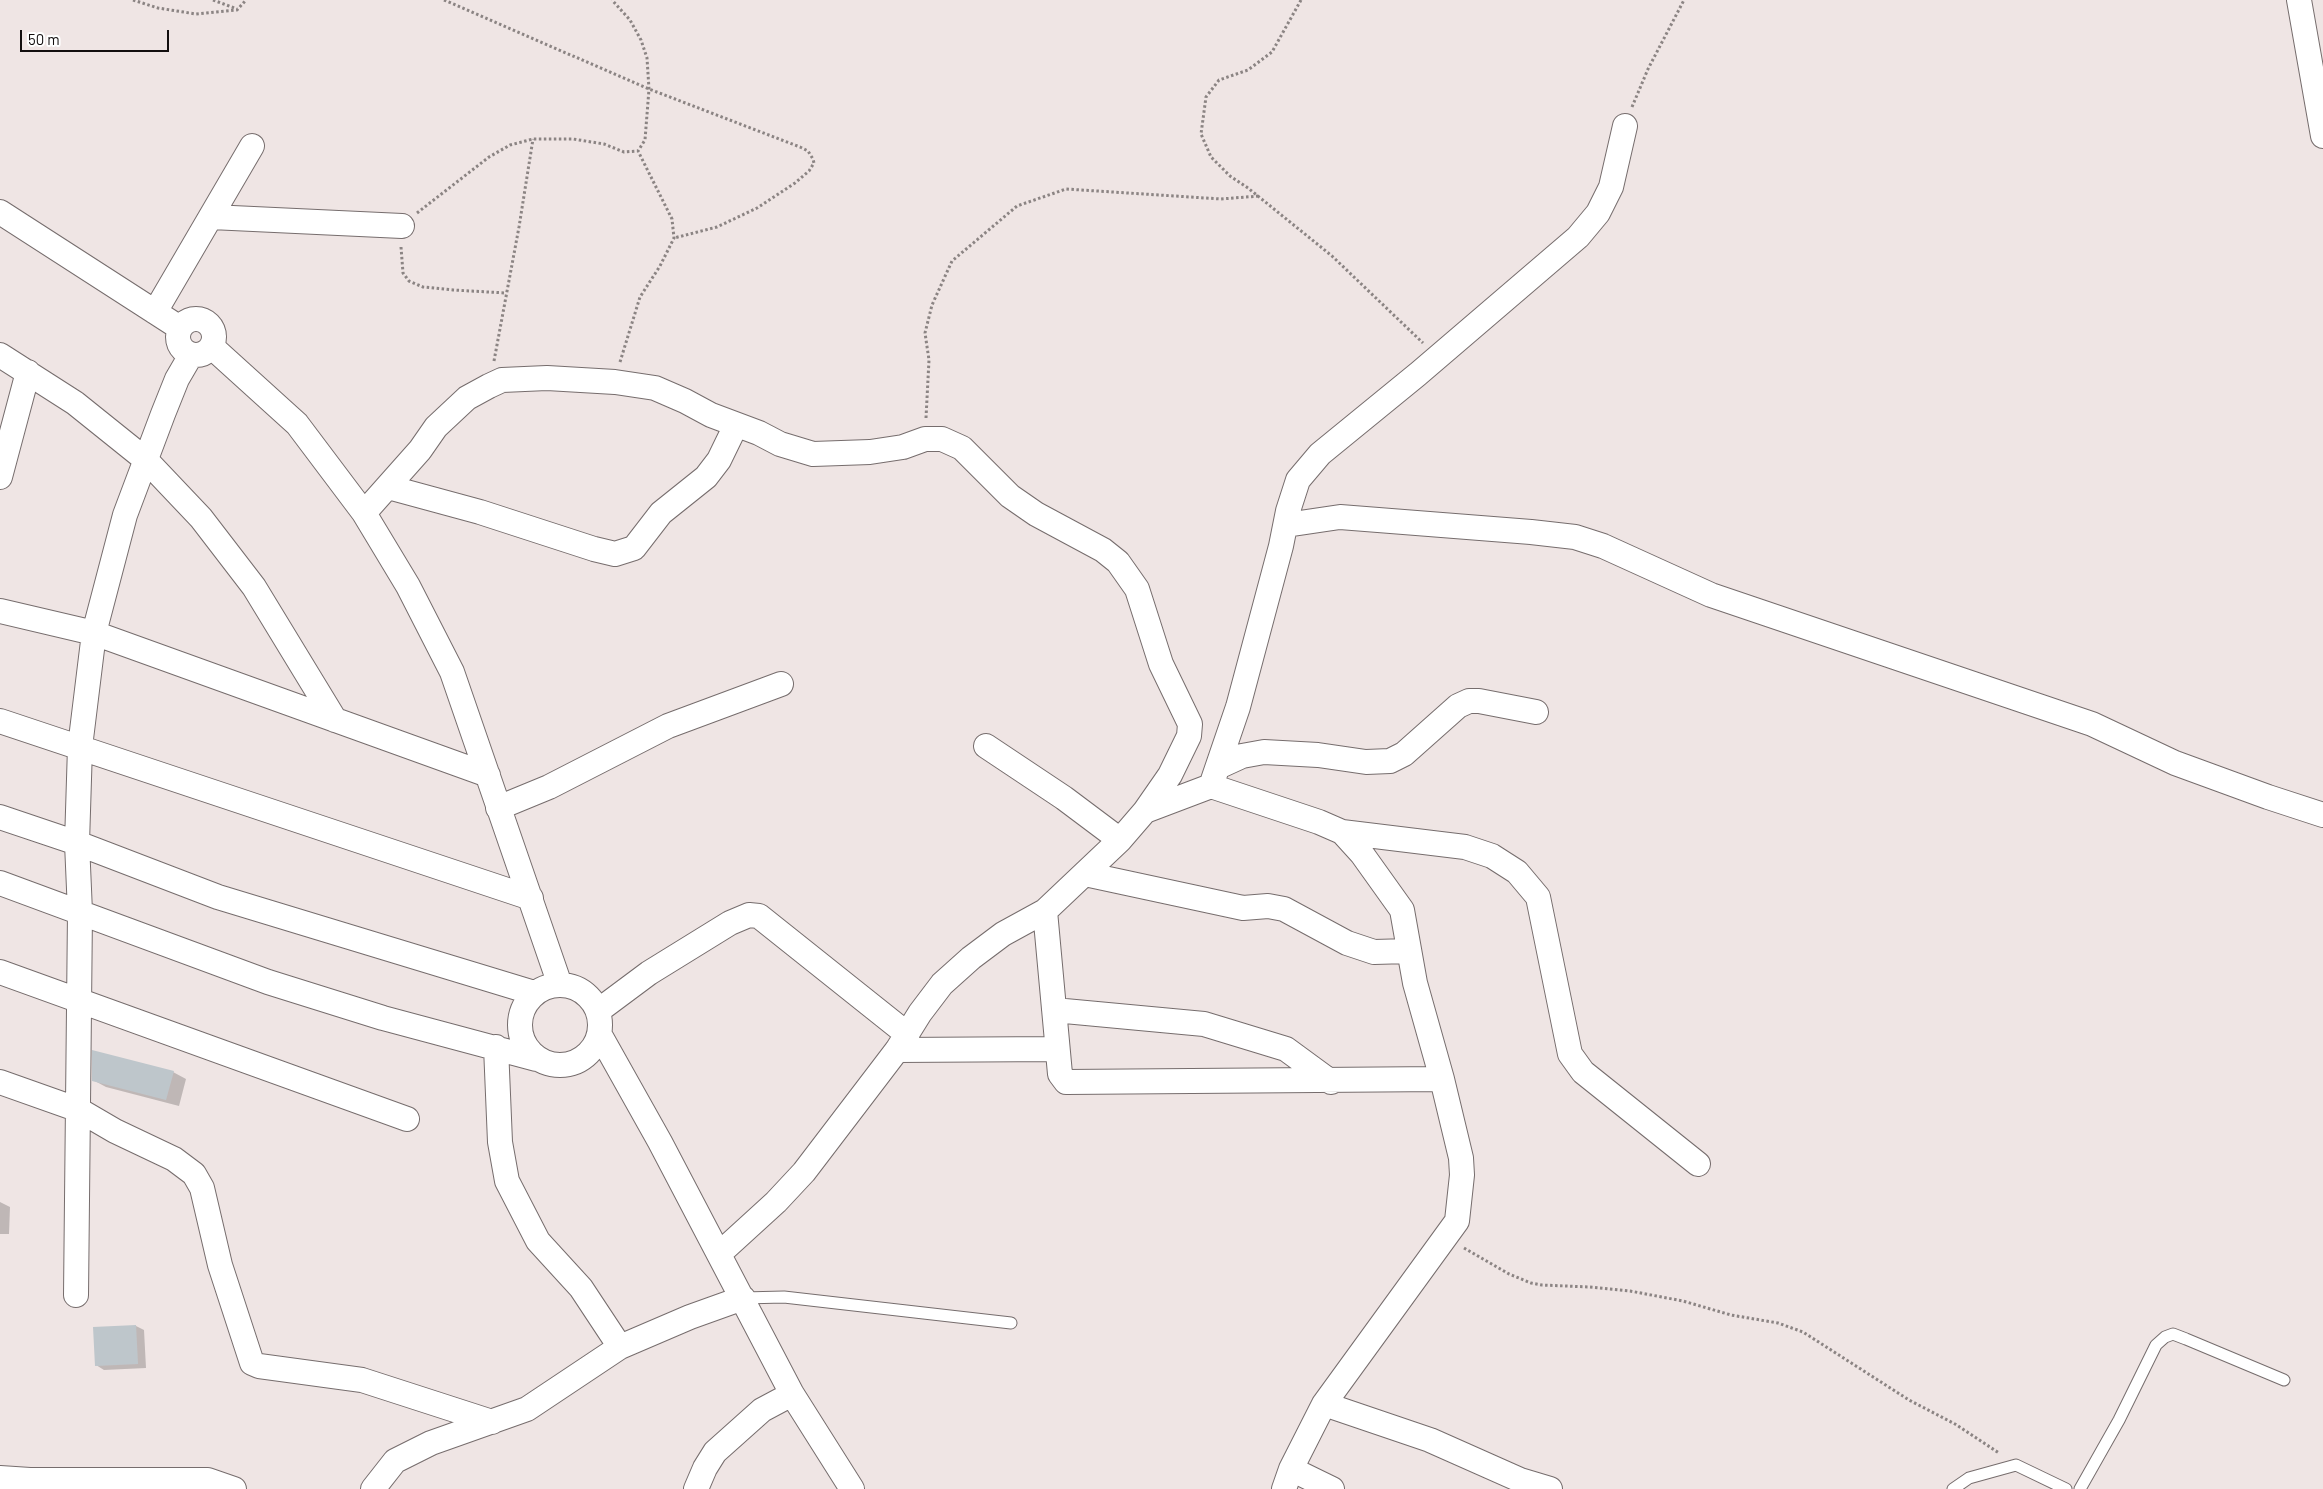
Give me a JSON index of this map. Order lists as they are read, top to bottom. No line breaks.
{"scale_bar":"50 m"}
